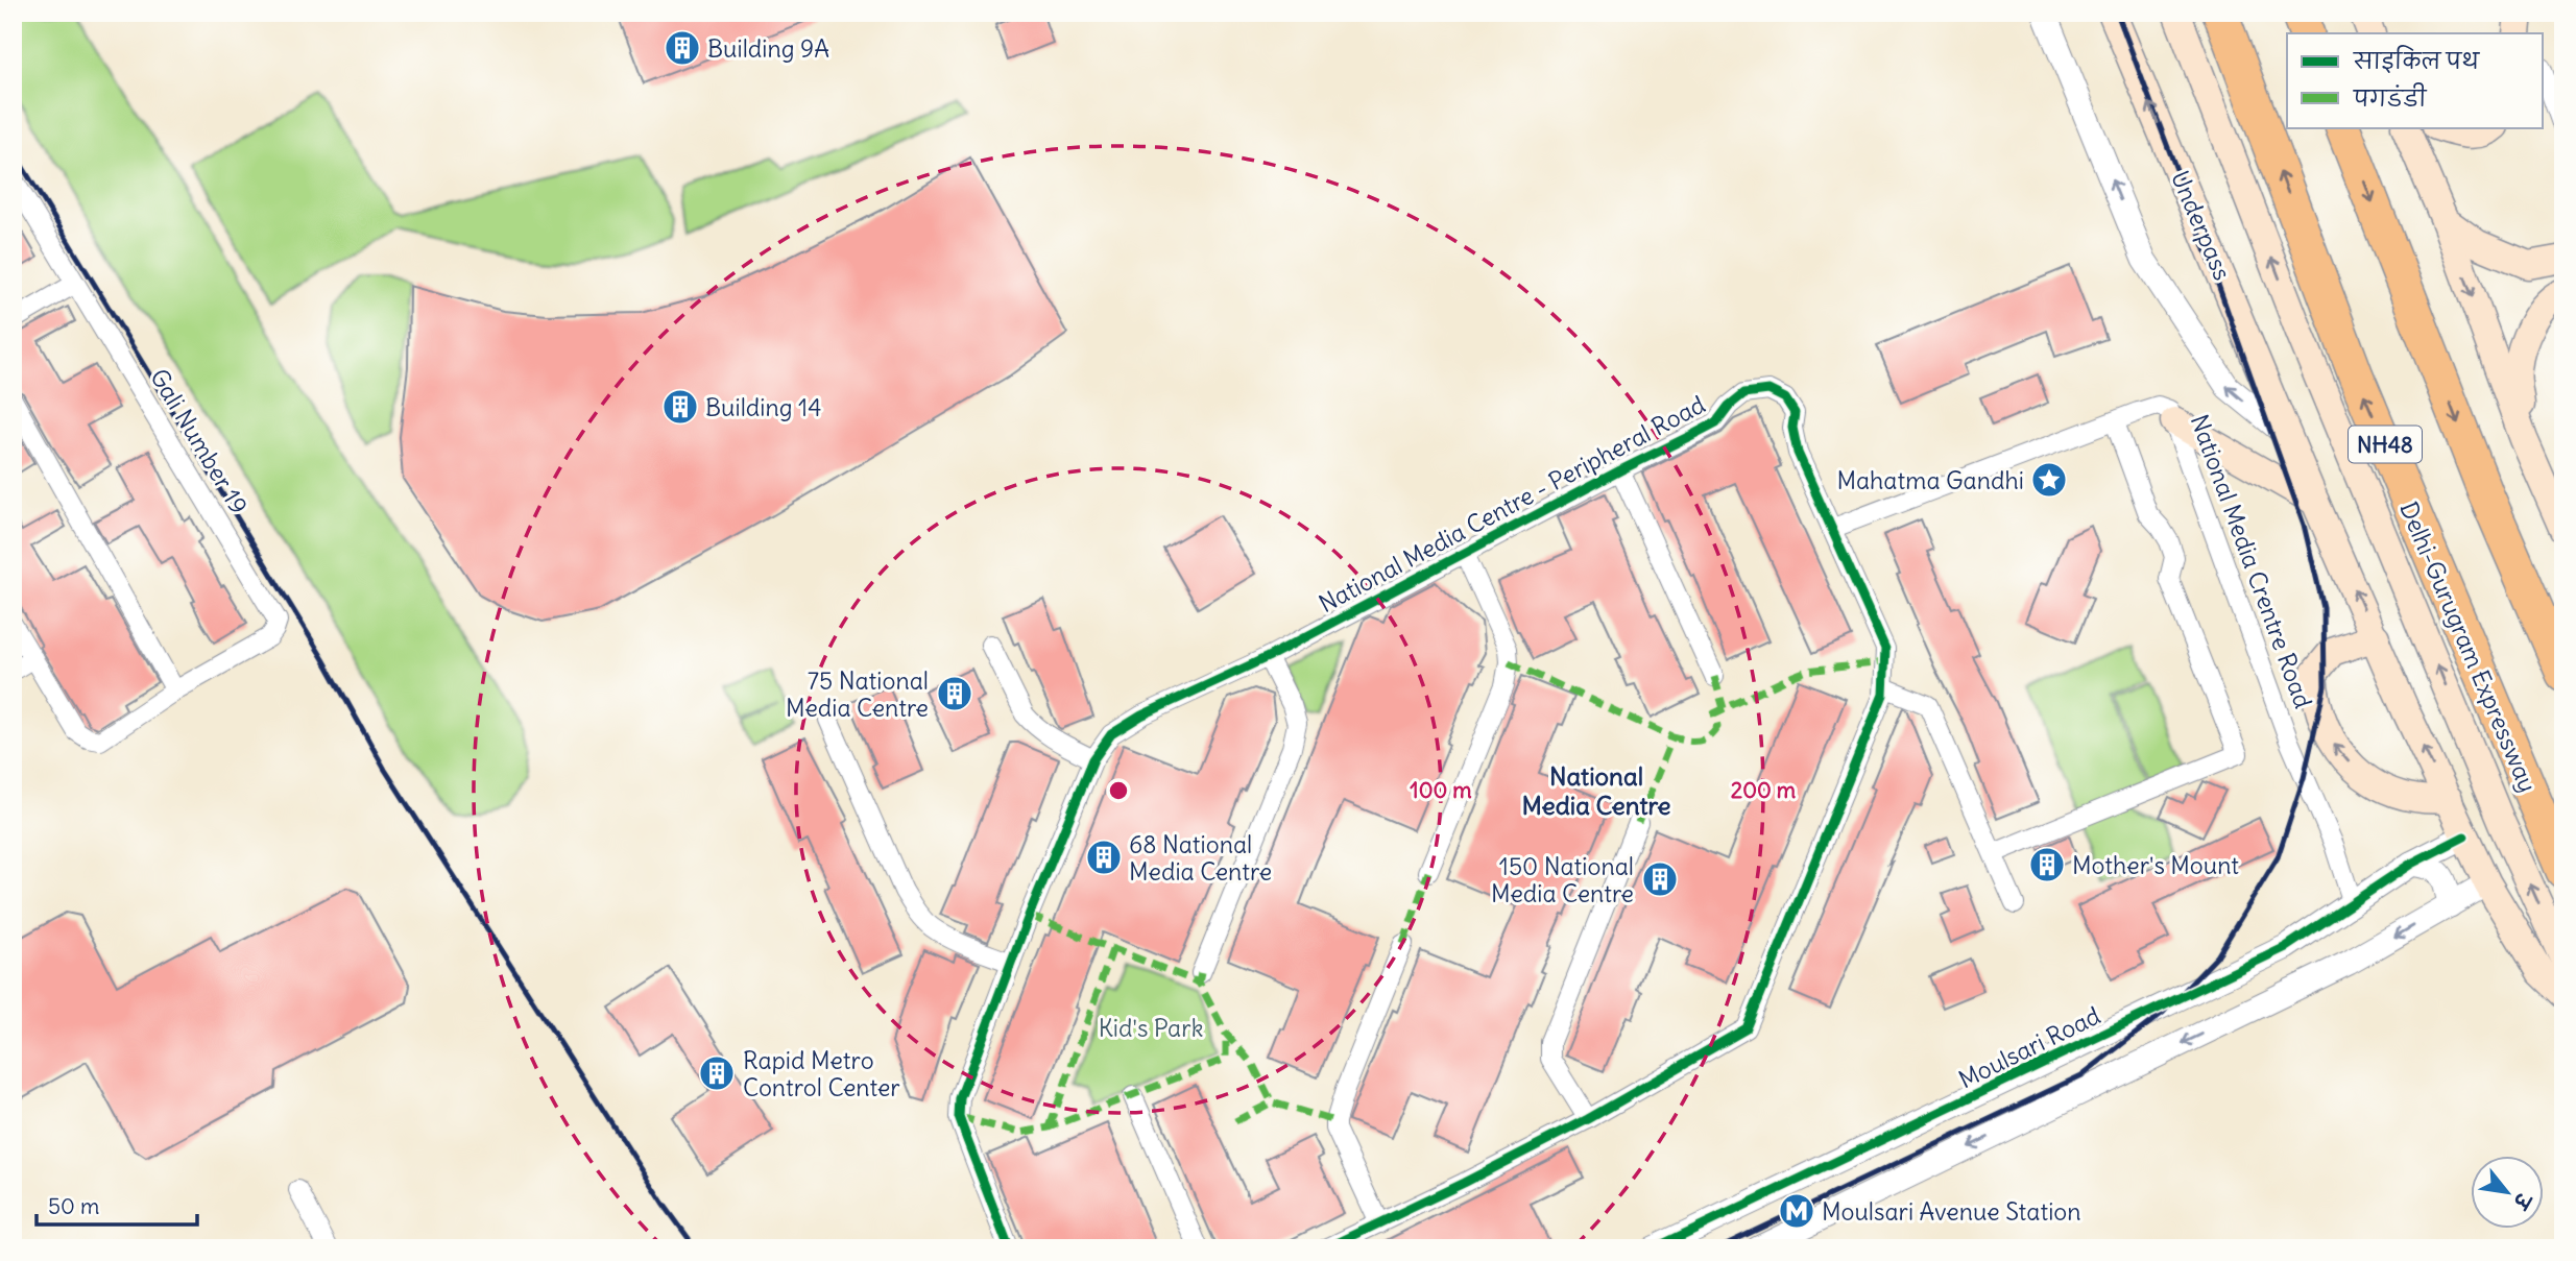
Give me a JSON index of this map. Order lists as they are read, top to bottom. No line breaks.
{"streets":{"highway":["NH48","Delhi-Gurugram Expressway"],"main road":["Underpass"],"street":["Gali Number 19","National Media Centre - Peripheral Road","National Media Crentre Road","Moulsari Road"]},"crossings":[["Underpass","Moulsari Road"],["National Media Centre - Peripheral Road","National Media Crentre Road"],["National Media Crentre Road","Moulsari Road"]],"districts":["National Media Centre"],"parks":["Kid's Park"],"places":{"building":["Building 9A","Building 14","75 National Media Centre","68 National Media Centre","Mother's Mount","150 National Media Centre","Rapid Metro Control Center"],"place":["Mahatma Gandhi"],"metro station":["Moulsari Avenue Station"]},"legend":["साइकिल पथ","पगडंडी"],"scale_bar":"50 m","north":"bottom right","rings":["100 m","200 m"]}
